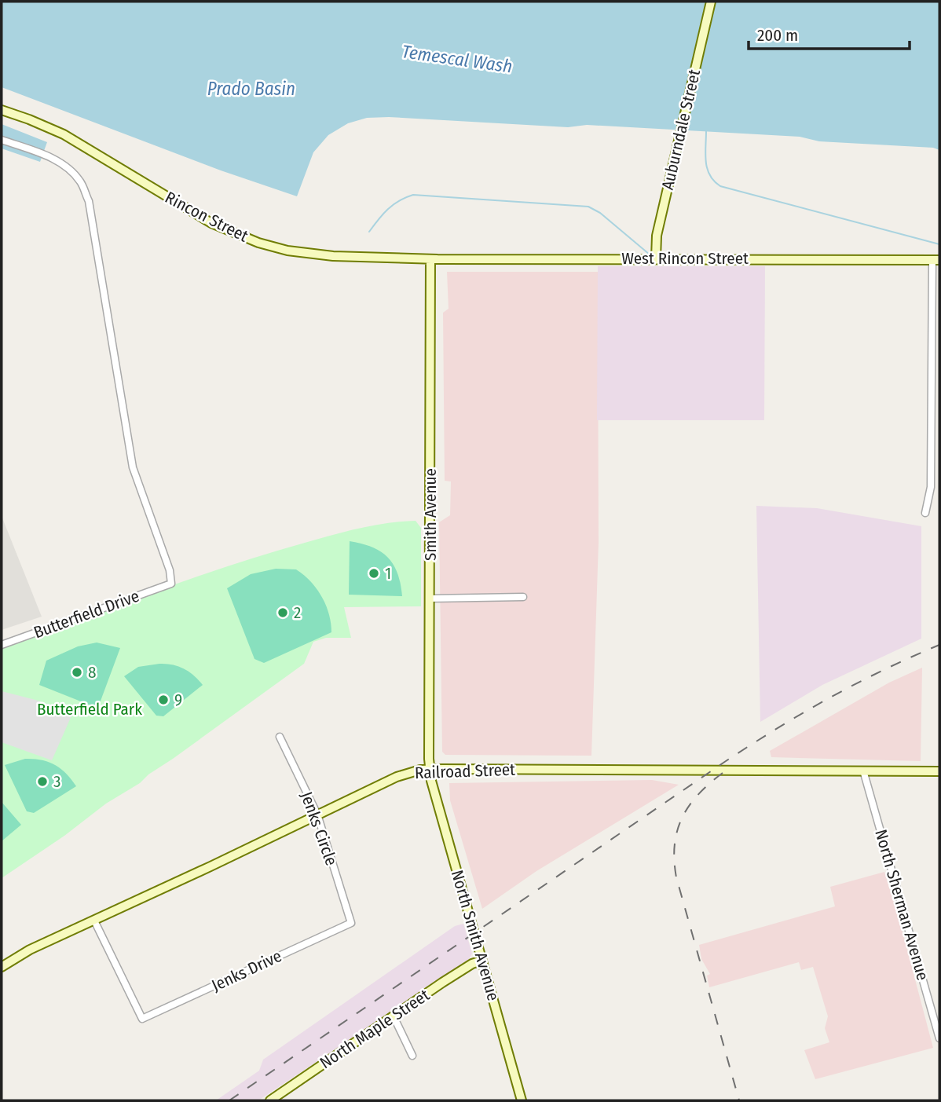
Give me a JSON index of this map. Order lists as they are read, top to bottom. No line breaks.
{"streets":{"main road":["Auburndale Street","Rincon Street","West Rincon Street","Smith Avenue","Railroad Street","North Smith Avenue","North Maple Street"],"street":["Butterfield Drive","Jenks Circle","North Sherman Avenue","Jenks Drive"]},"crossings":[["Auburndale Street","West Rincon Street"],["Rincon Street","West Rincon Street"],["Rincon Street","Smith Avenue"],["West Rincon Street","Smith Avenue"],["Smith Avenue","Railroad Street"],["Smith Avenue","North Smith Avenue"],["Railroad Street","Jenks Circle"],["Railroad Street","North Sherman Avenue"],["Railroad Street","North Smith Avenue"],["Railroad Street","Jenks Drive"],["Jenks Circle","Jenks Drive"],["North Smith Avenue","North Maple Street"]],"water":["Temescal Wash","Prado Basin"],"parks":["Butterfield Park"],"places":["1","2","8","9","3"],"scale_bar":"200 m"}
